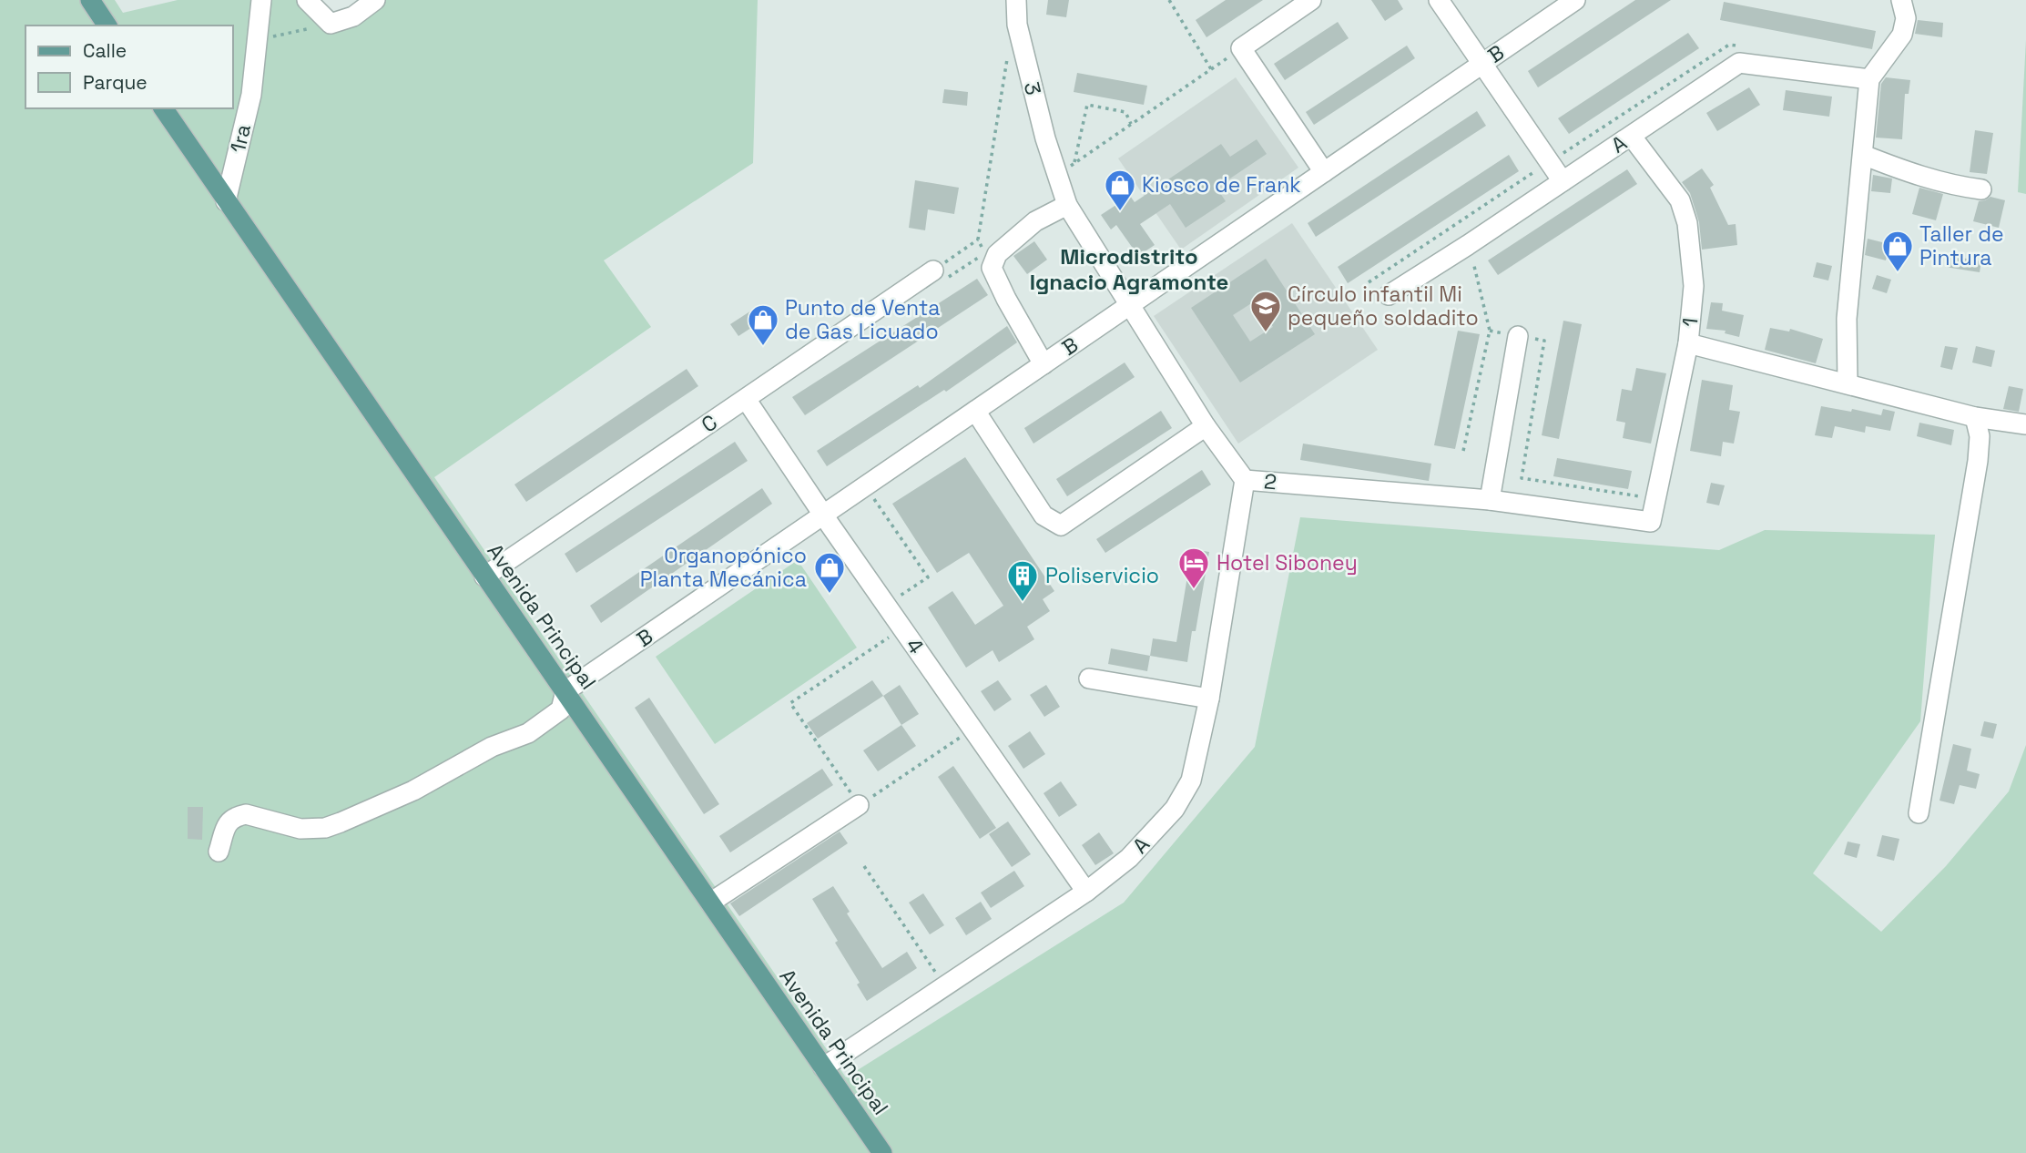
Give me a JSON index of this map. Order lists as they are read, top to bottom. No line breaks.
{"streets":{"main road":["Avenida Principal"],"street":["B","3","1ra","A","1","C","2","4"]},"crossings":[["B","2"],["B","Avenida Principal"],["B","4"],["3","2"],["1ra","Avenida Principal"],["A","1"],["A","2"],["A","Avenida Principal"],["A","4"],["1","2"],["C","Avenida Principal"],["C","4"]],"districts":["Microdistrito Ignacio Agramonte"],"places":{"shop":["Kiosco de Frank","Taller de Pintura","Punto de Venta de Gas Licuado","Organopónico Planta Mecánica"],"school or university":["Círculo infantil Mi pequeño soldadito"],"hotel":["Hotel Siboney"],"building":["Poliservicio"]},"legend":["Calle","Parque"]}
